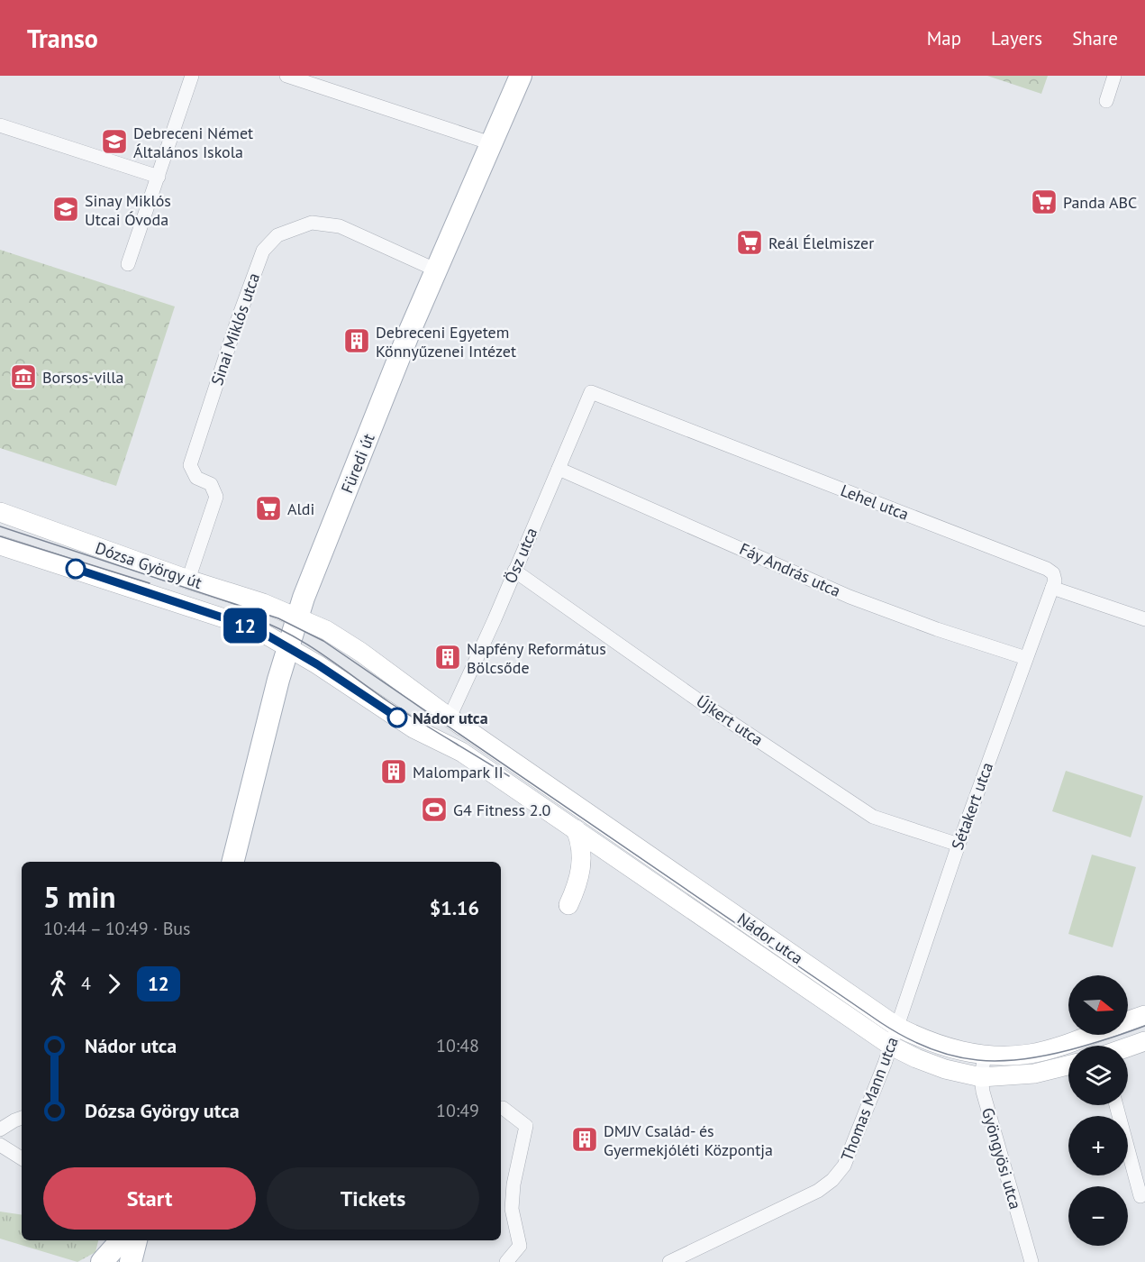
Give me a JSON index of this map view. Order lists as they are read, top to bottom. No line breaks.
{"streets":{"main road":["Füredi út"],"street":["Sinai Miklós utca","Lehel utca","Ösz utca","Dózsa György út","Fáy András utca","Újkert utca","Sétakert utca","Nádor utca","Thomas Mann utca","Gyöngyösi utca"]},"crossings":[["Sinai Miklós utca","Füredi út"],["Sinai Miklós utca","Dózsa György út"],["Füredi út","Dózsa György út"],["Füredi út","Nádor utca"],["Lehel utca","Ösz utca"],["Lehel utca","Sétakert utca"],["Ösz utca","Fáy András utca"],["Ösz utca","Újkert utca"],["Ösz utca","Nádor utca"],["Dózsa György út","Nádor utca"],["Fáy András utca","Sétakert utca"],["Újkert utca","Sétakert utca"],["Sétakert utca","Nádor utca"],["Sétakert utca","Thomas Mann utca"],["Nádor utca","Thomas Mann utca"],["Nádor utca","Gyöngyösi utca"]],"places":{"school or university":["Debreceni Német Általános Iskola","Sinay Miklós Utcai Óvoda"],"supermarket":["Panda ABC","Reál Élelmiszer","Aldi"],"building":["Debreceni Egyetem Könnyűzenei Intézet","Napfény Református Bölcsőde","Malompark II","DMJV Család- és Gyermekjóléti Központja"],"museum":["Borsos-villa"],"other":["Nádor utca"],"sports":["G4 Fitness 2.0"]},"lines":["bus line 12"],"north":"right","page":{"header":"Transo","nav":["Map","Layers","Share"],"on_map":"12","heading":["5 min","10:44 – 10:49 · Bus","$1.16"],"legs":["4","12"],"map_buttons":["+","−"],"list":[{"name":"Nádor utca","value":"10:48"},{"name":"Dózsa György utca","value":"10:49"}],"buttons":["Start","Tickets"]}}
